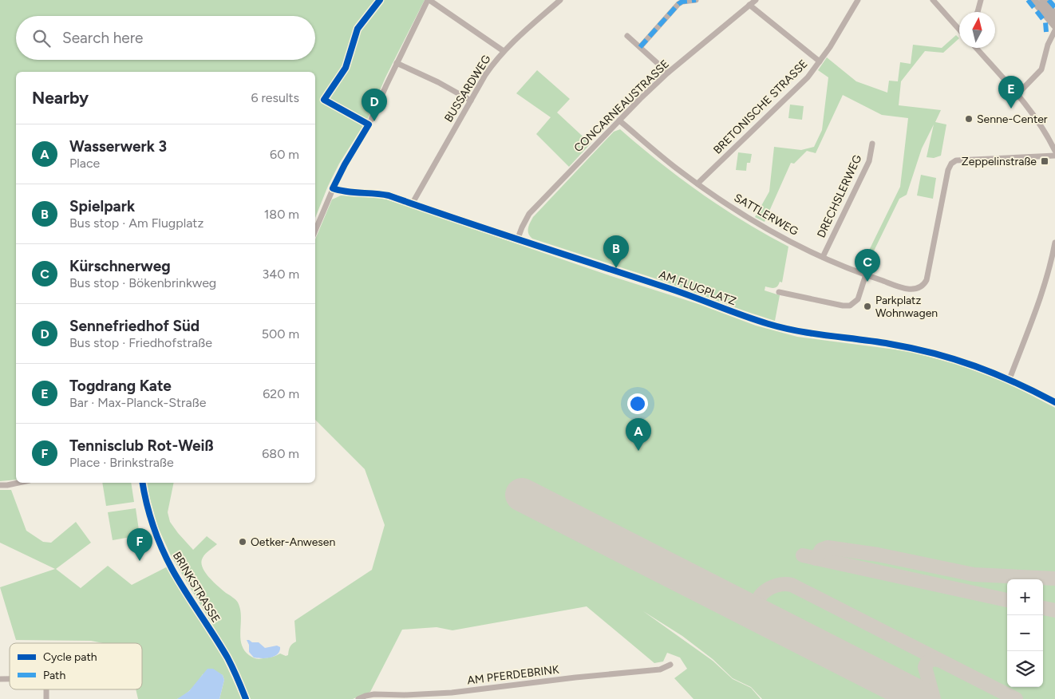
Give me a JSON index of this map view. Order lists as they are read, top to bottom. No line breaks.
{"streets":{"street":["BUSSARDWEG","CONCARNEAUSTRASSE","BRETONISCHE STRASSE","DRECHSLERWEG","SATTLERWEG","AM FLUGPLATZ","BRINKSTRASSE","AM PFERDEBRINK"]},"crossings":[["BUSSARDWEG","AM FLUGPLATZ"],["CONCARNEAUSTRASSE","SATTLERWEG"],["CONCARNEAUSTRASSE","AM FLUGPLATZ"],["BRETONISCHE STRASSE","SATTLERWEG"],["DRECHSLERWEG","SATTLERWEG"]],"places":{"other":["Senne-Center","Parkplatz Wohnwagen","Oetker-Anwesen"],"transit":["Zeppelinstraße"]},"legend":["Cycle path","Path"],"north":"top","page":{"search":"Search here","heading":["Nearby","6 results"],"pins":["E","D","B","C","A","F"],"list":[{"mark":"A","name":"Wasserwerk 3","note":"Place","value":"60 m"},{"mark":"B","name":"Spielpark","note":"Bus stop · Am Flugplatz","value":"180 m"},{"mark":"C","name":"Kürschnerweg","note":"Bus stop · Bökenbrinkweg","value":"340 m"},{"mark":"D","name":"Sennefriedhof Süd","note":"Bus stop · Friedhofstraße","value":"500 m"},{"mark":"E","name":"Togdrang Kate","note":"Bar · Max-Planck-Straße","value":"620 m"},{"mark":"F","name":"Tennisclub Rot-Weiß","note":"Place · Brinkstraße","value":"680 m"}],"map_buttons":["+","−"]}}
